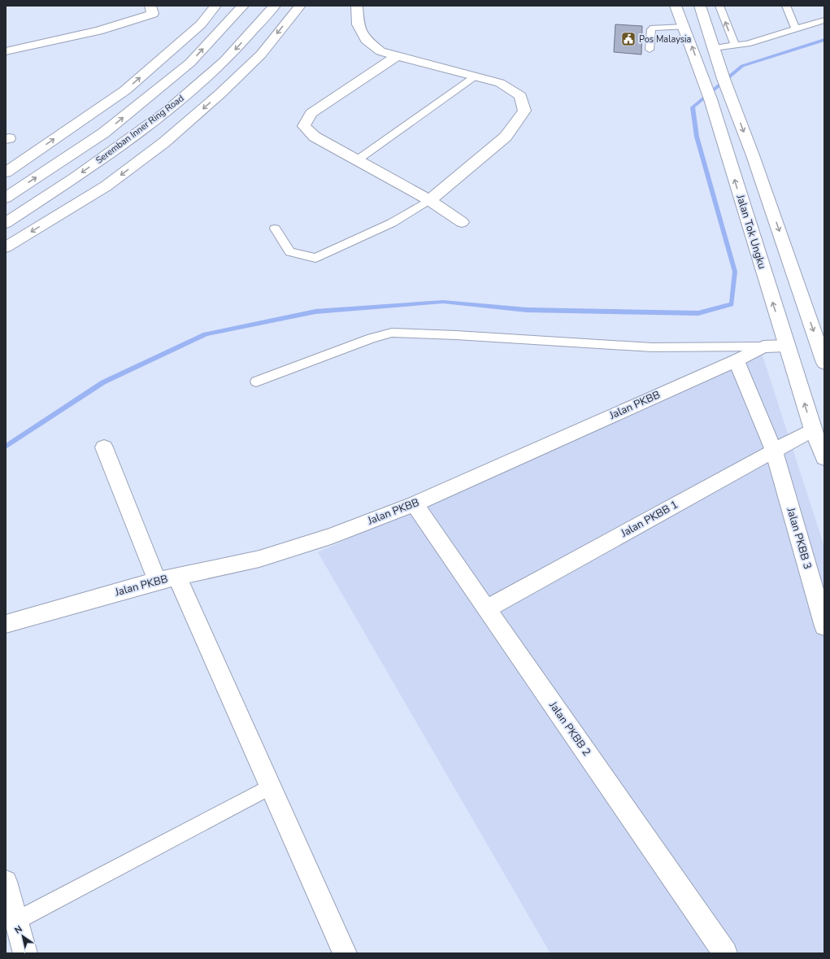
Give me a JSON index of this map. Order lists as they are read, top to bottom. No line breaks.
{"streets":{"street":["Seremban Inner Ring Road","Jalan Tok Ungku","Jalan PKBB","Jalan PKBB 1","Jalan PKBB 3","Jalan PKBB 2"]},"crossings":[["Jalan Tok Ungku","Jalan PKBB 1"],["Jalan PKBB","Jalan PKBB 3"],["Jalan PKBB","Jalan PKBB 2"],["Jalan PKBB 1","Jalan PKBB 3"],["Jalan PKBB 1","Jalan PKBB 2"]],"places":{"public building":["Pos Malaysia"]},"north":"top left"}
